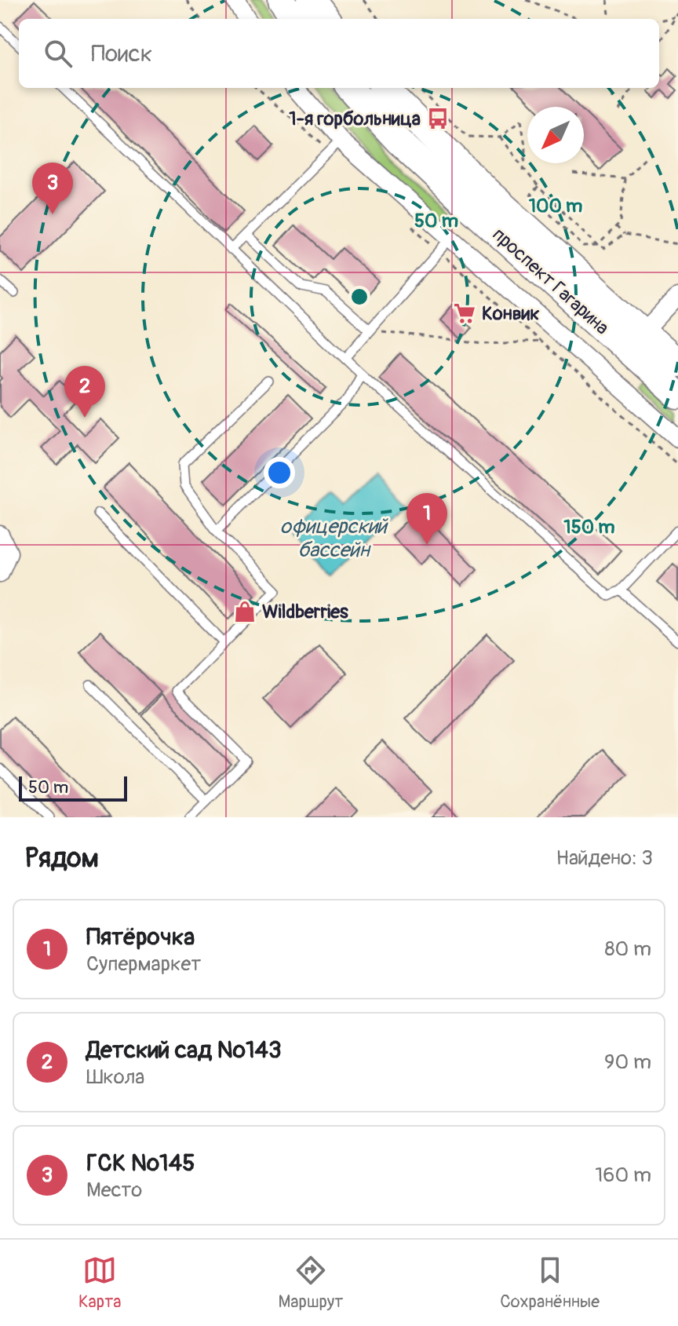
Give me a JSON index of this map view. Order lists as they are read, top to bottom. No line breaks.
{"streets":{"main road":["проспект Гагарина"]},"water":["офицерский бассейн"],"places":{"bus stop":["1-я горбольница"],"supermarket":["Конвик"],"shop":["Wildberries"]},"scale_bar":"50 m","north":"bottom left","page":{"search":"Поиск","pins":["3","2","1"],"scale":"50 m","heading":["Рядом","Найдено: 3"],"list":[{"mark":"1","name":"Пятёрочка","note":"Супермаркет","value":"80 m"},{"mark":"2","name":"Детский сад №143","note":"Школа","value":"90 m"},{"mark":"3","name":"ГСК №145","note":"Место","value":"160 m"}],"nav":["Карта","Маршрут","Сохранённые"]},"rings":["100 m","50 m","150 m"]}
